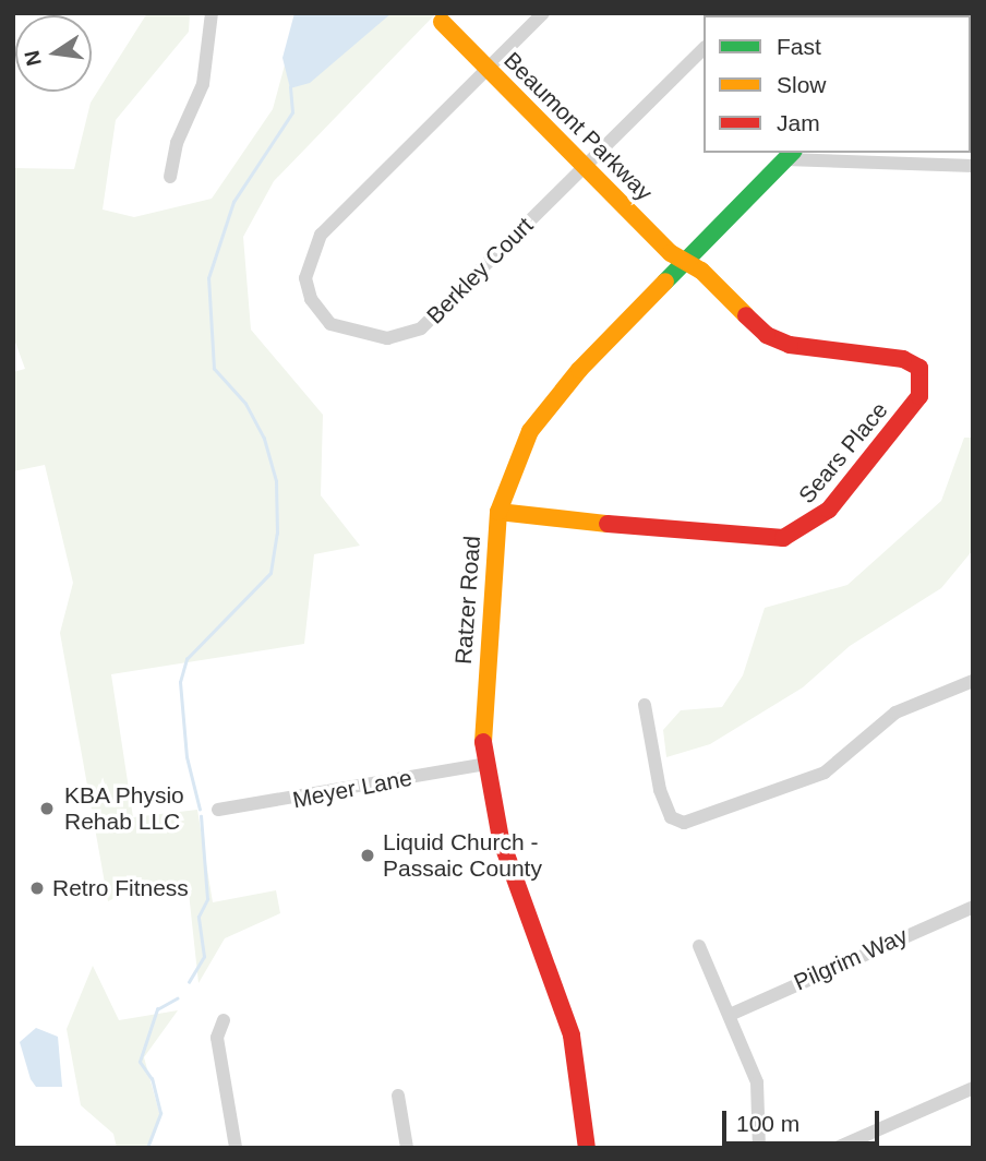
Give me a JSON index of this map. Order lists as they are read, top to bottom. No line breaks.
{"streets":{"street":["Beaumont Parkway","Berkley Court","Sears Place","Ratzer Road","Meyer Lane","Pilgrim Way"]},"crossings":[["Beaumont Parkway","Berkley Court"],["Beaumont Parkway","Sears Place"],["Beaumont Parkway","Ratzer Road"],["Sears Place","Ratzer Road"],["Ratzer Road","Meyer Lane"]],"places":["KBA Physio Rehab LLC","Liquid Church - Passaic County","Retro Fitness"],"legend":["Fast","Slow","Jam"],"scale_bar":"100 m","north":"left"}
